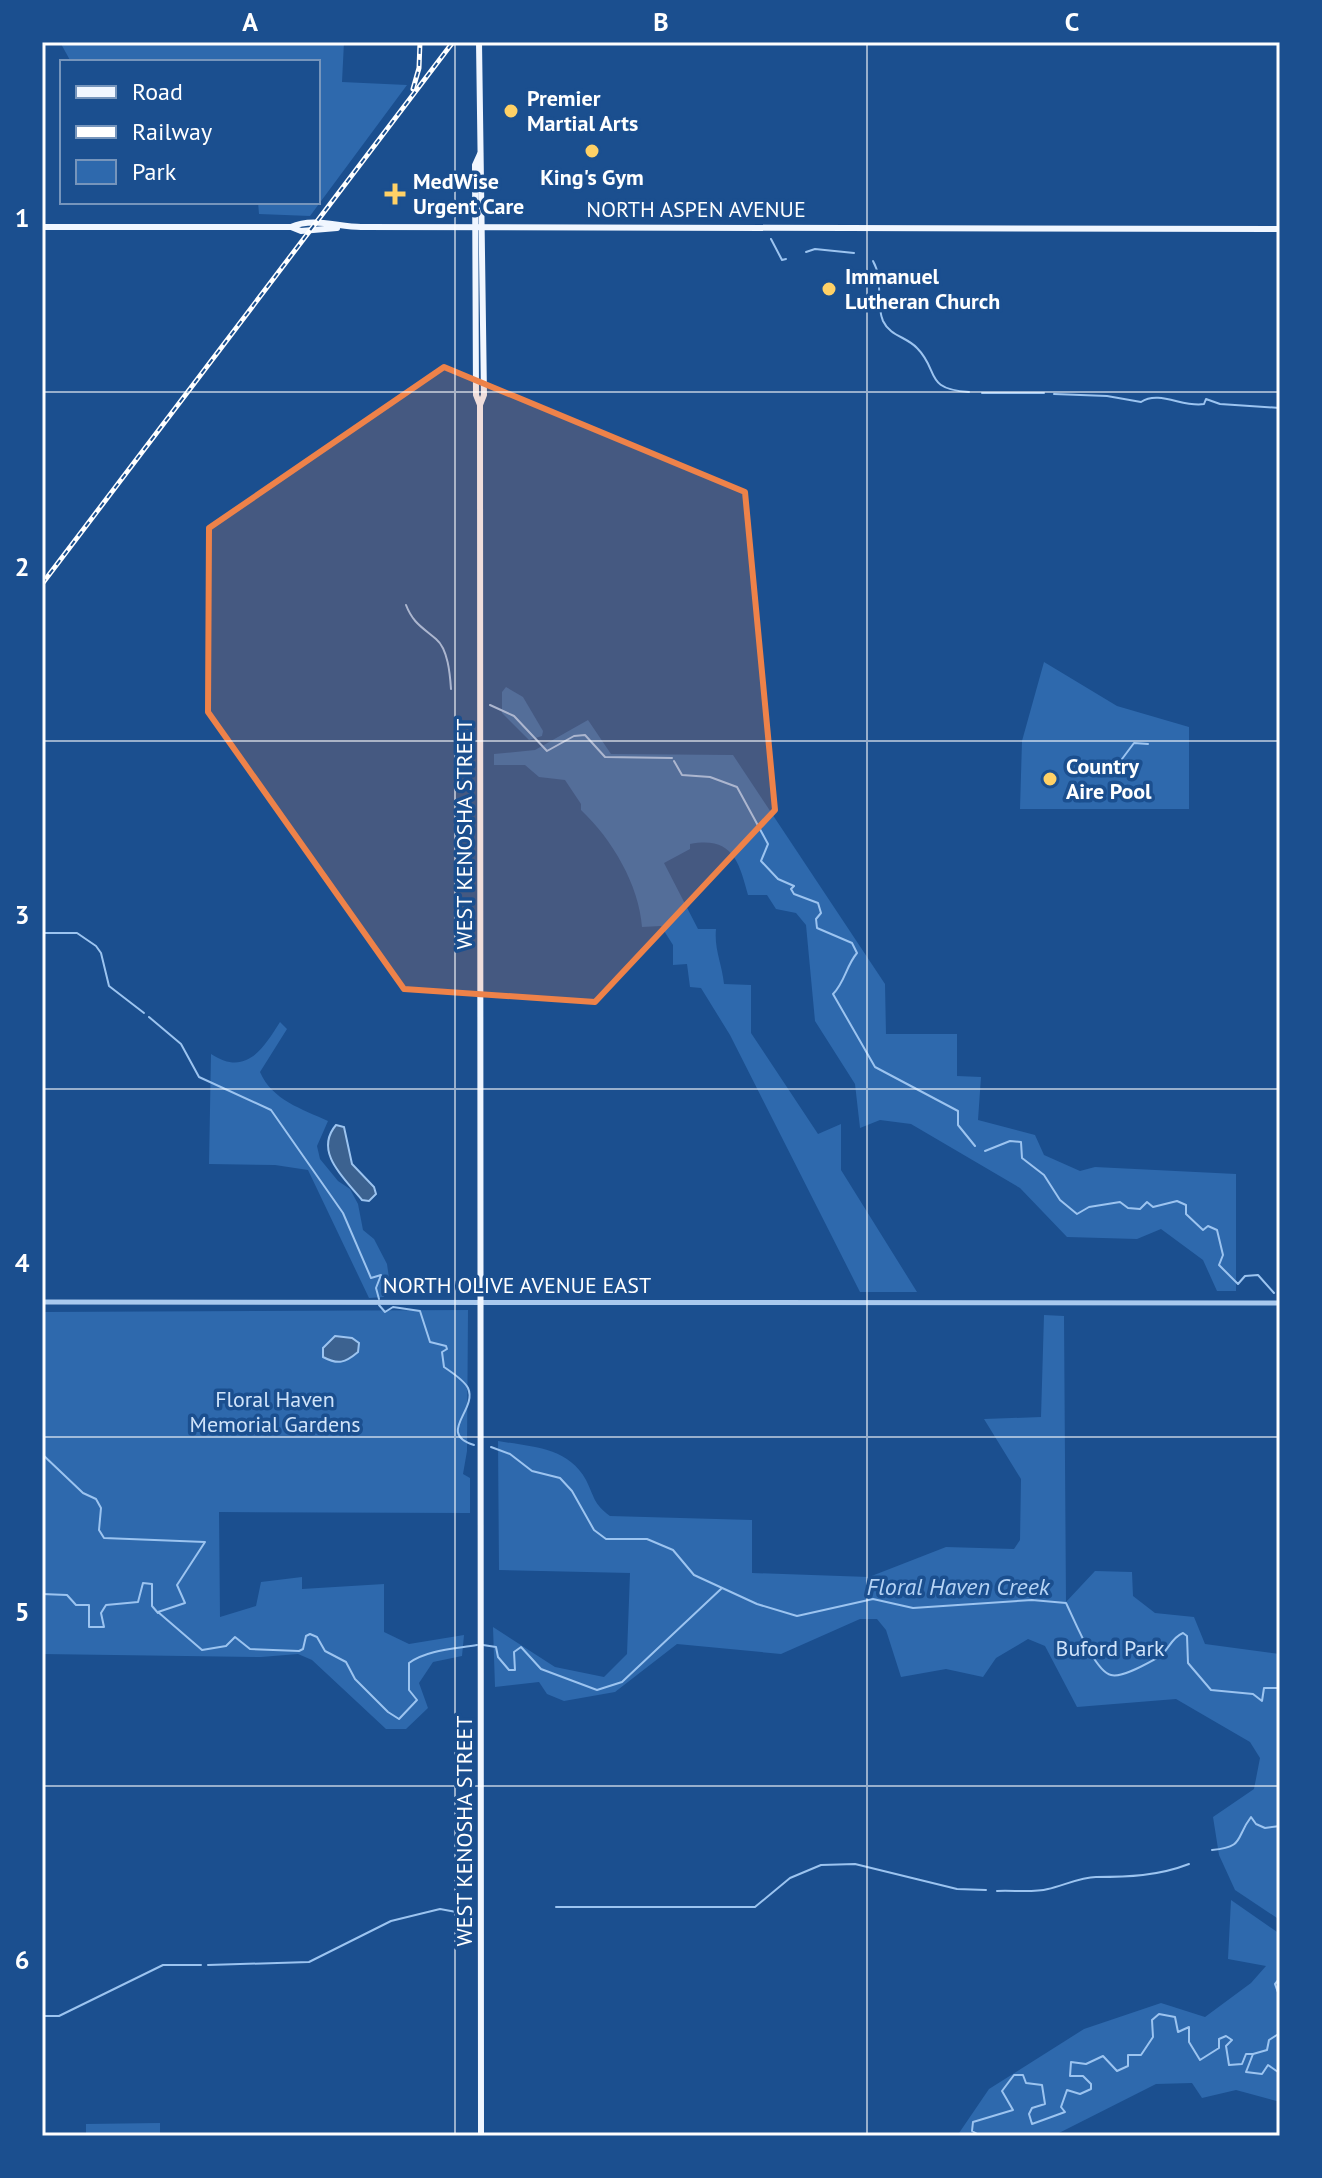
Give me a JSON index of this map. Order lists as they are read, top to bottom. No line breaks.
{"streets":{"main road":["NORTH ASPEN AVENUE","WEST KENOSHA STREET"],"street":["NORTH OLIVE AVENUE EAST"]},"crossings":[["NORTH ASPEN AVENUE","WEST KENOSHA STREET"],["WEST KENOSHA STREET","NORTH OLIVE AVENUE EAST"]],"water":["Floral Haven Creek"],"parks":["Floral Haven Memorial Gardens","Buford Park"],"places":{"other":["Premier Martial Arts","King's Gym","Immanuel Lutheran Church","Country Aire Pool"],"health":["MedWise Urgent Care"]},"legend":["Road","Railway","Park"],"grid":{"columns":["A","B","C"],"rows":["1","2","3","4","5","6"]}}
